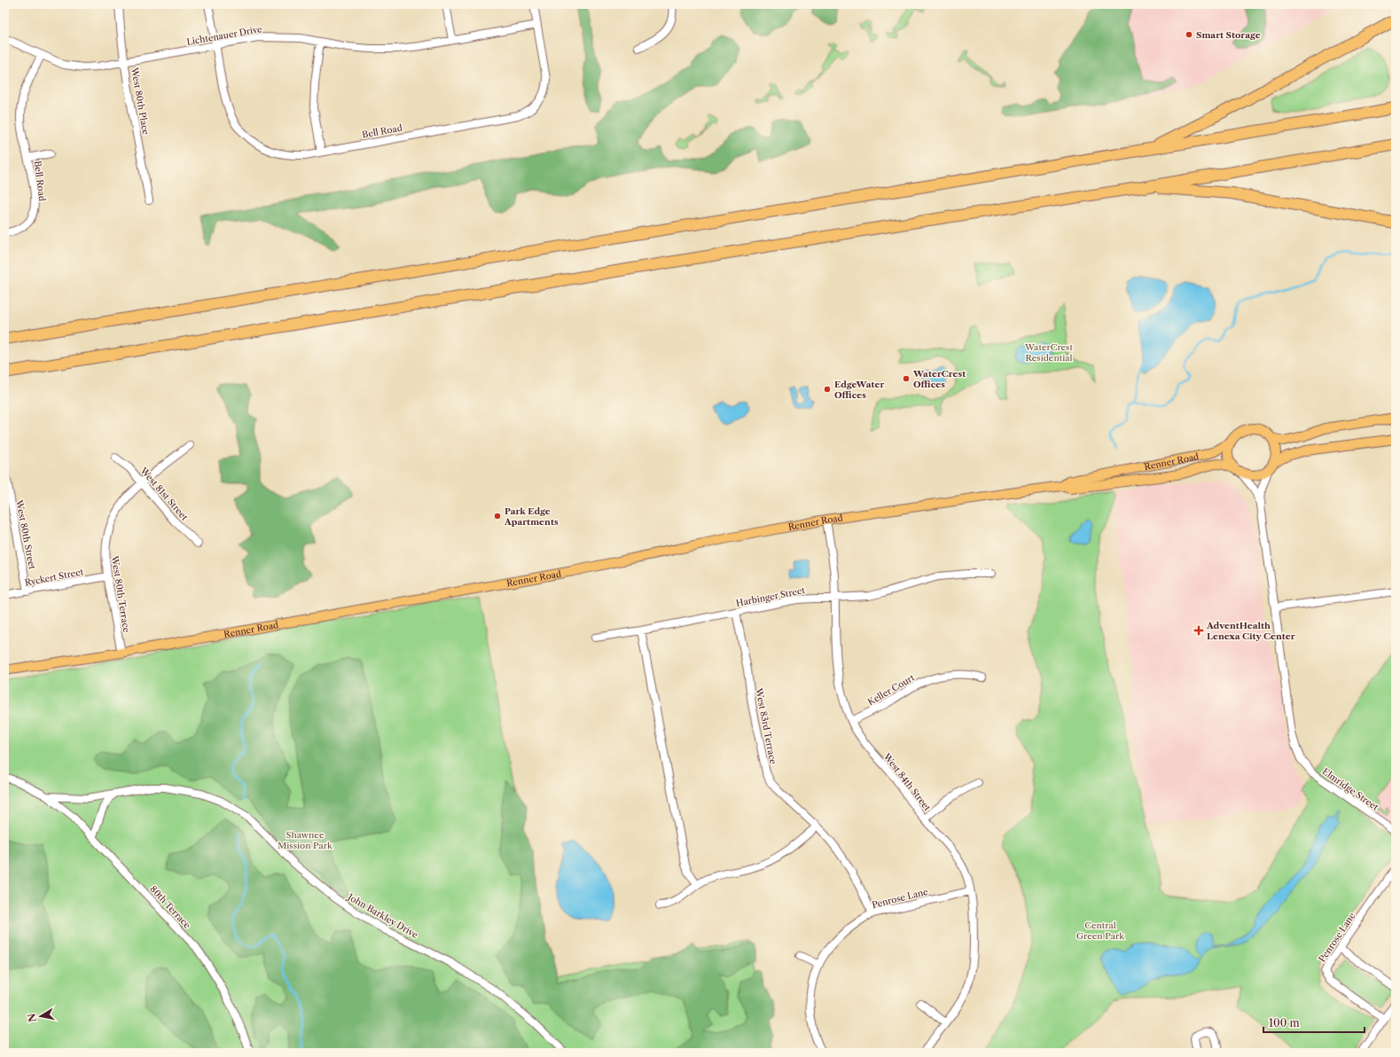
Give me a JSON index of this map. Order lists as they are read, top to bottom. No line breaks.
{"streets":{"main road":["Renner Road"],"street":["Lichtenauer Drive","West 80th Place","Bell Road","West 81st Street","West 80th Street","Ryckert Street","West 80th Terrace","Harbinger Street","Keller Court","West 83rd Terrace","West 84th Street","Elmridge Street","Penrose Lane","80th Terrace","John Barkley Drive"]},"crossings":[["Lichtenauer Drive","West 80th Place"],["Lichtenauer Drive","Bell Road"],["Renner Road","West 80th Terrace"],["Renner Road","West 84th Street"],["West 81st Street","West 80th Terrace"],["West 80th Street","Ryckert Street"],["Ryckert Street","West 80th Terrace"],["Harbinger Street","West 83rd Terrace"],["Harbinger Street","West 84th Street"],["Keller Court","West 84th Street"],["West 83rd Terrace","Penrose Lane"],["West 84th Street","Penrose Lane"],["80th Terrace","John Barkley Drive"]],"parks":["WaterCrest Residential","Shawnee Mission Park","Central Green Park"],"places":{"other":["Smart Storage","WaterCrest Offices","EdgeWater Offices","Park Edge Apartments"],"health":["AdventHealth Lenexa City Center"]},"scale_bar":"100 m","north":"left"}
